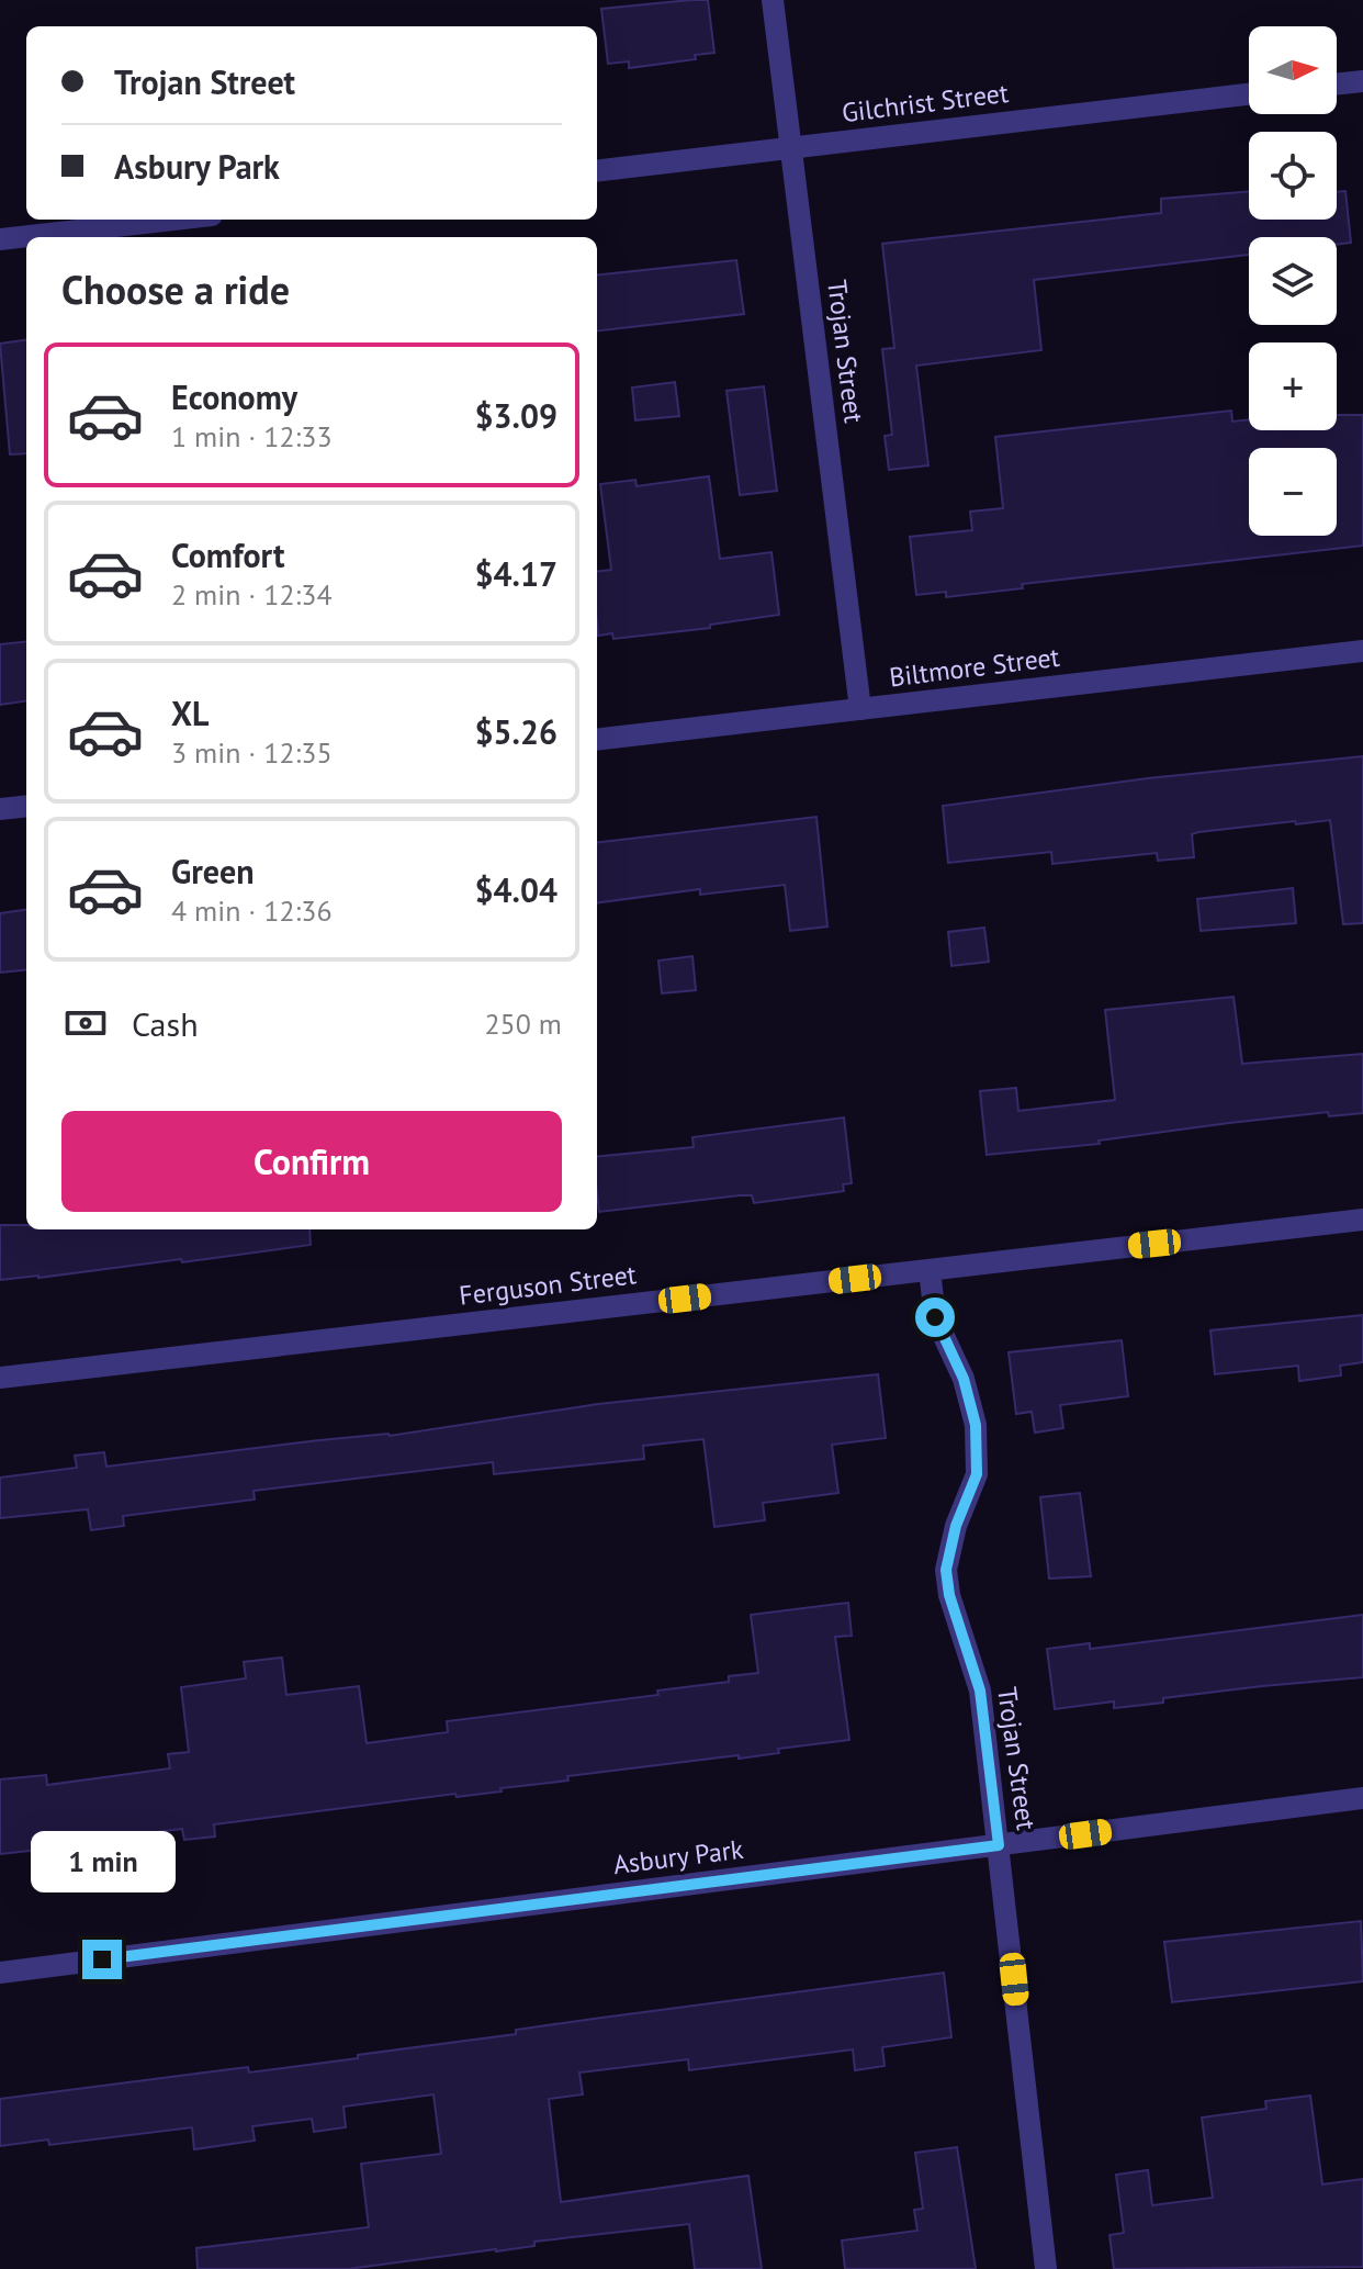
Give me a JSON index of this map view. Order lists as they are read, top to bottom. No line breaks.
{"streets":{"street":["Gilchrist Street","Trojan Street","Biltmore Street","Ferguson Street","Asbury Park"]},"crossings":[["Gilchrist Street","Trojan Street"],["Trojan Street","Biltmore Street"],["Trojan Street","Ferguson Street"],["Trojan Street","Asbury Park"]],"north":"right","page":{"map_buttons":["+","−"],"banner":["Trojan Street","Asbury Park"],"heading":"Choose a ride","list":[{"name":"Economy","note":"1 min · 12:33","value":"$3.09"},{"name":"Comfort","note":"2 min · 12:34","value":"$4.17"},{"name":"XL","note":"3 min · 12:35","value":"$5.26"},{"name":"Green","note":"4 min · 12:36","value":"$4.04"}],"pay":["Cash","250 m"],"buttons":"Confirm","bubble":"1 min"}}
